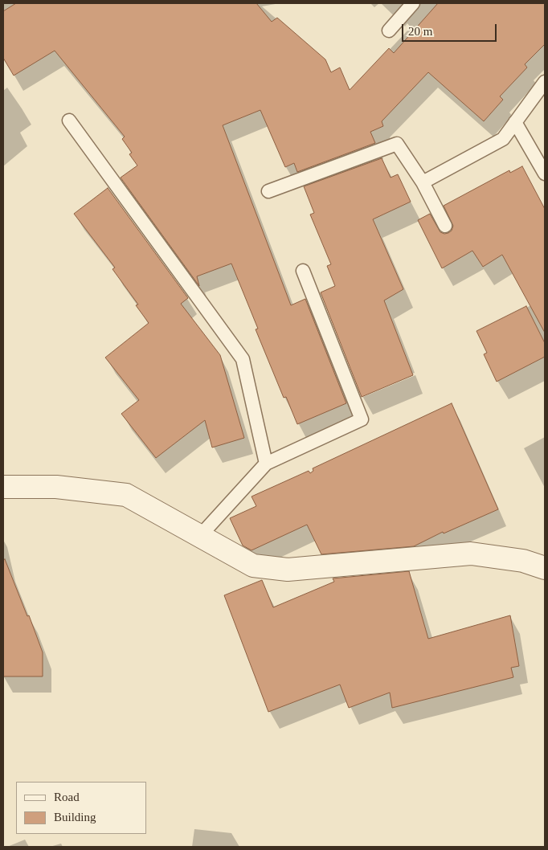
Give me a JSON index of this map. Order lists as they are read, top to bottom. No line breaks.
{"legend":["Road","Building"],"scale_bar":"20 m"}
